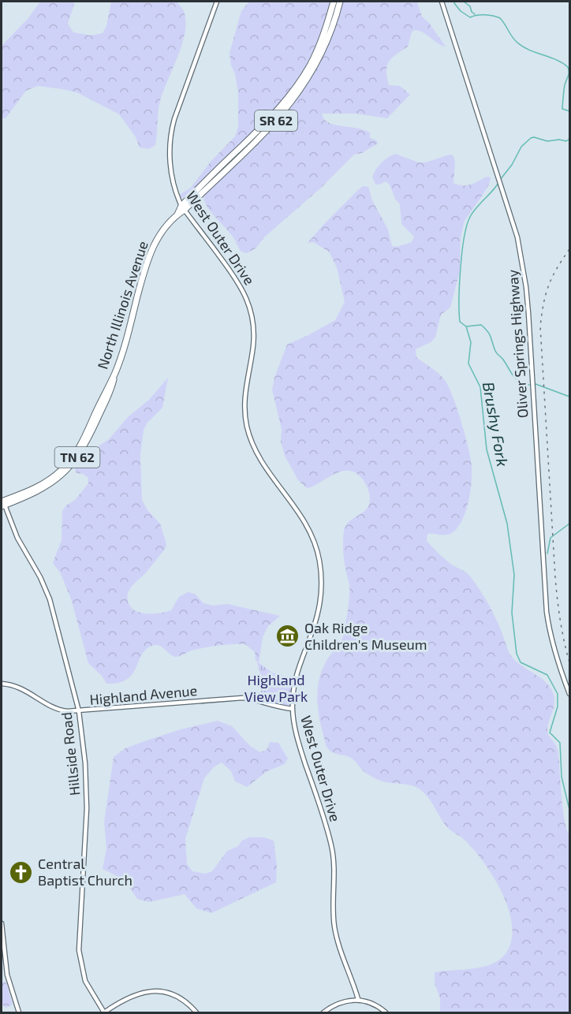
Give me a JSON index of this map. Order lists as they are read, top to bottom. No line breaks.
{"streets":{"highway":["SR 62","North Illinois Avenue","TN 62"],"street":["West Outer Drive","Oliver Springs Highway","Highland Avenue","Hillside Road"]},"crossings":[["SR 62","West Outer Drive"],["SR 62","North Illinois Avenue"],["West Outer Drive","Highland Avenue"],["North Illinois Avenue","Hillside Road"],["Highland Avenue","Hillside Road"]],"water":["Brushy Fork"],"parks":["Highland View Park"],"places":{"museum":["Oak Ridge Children's Museum"],"church":["Central Baptist Church"]}}
